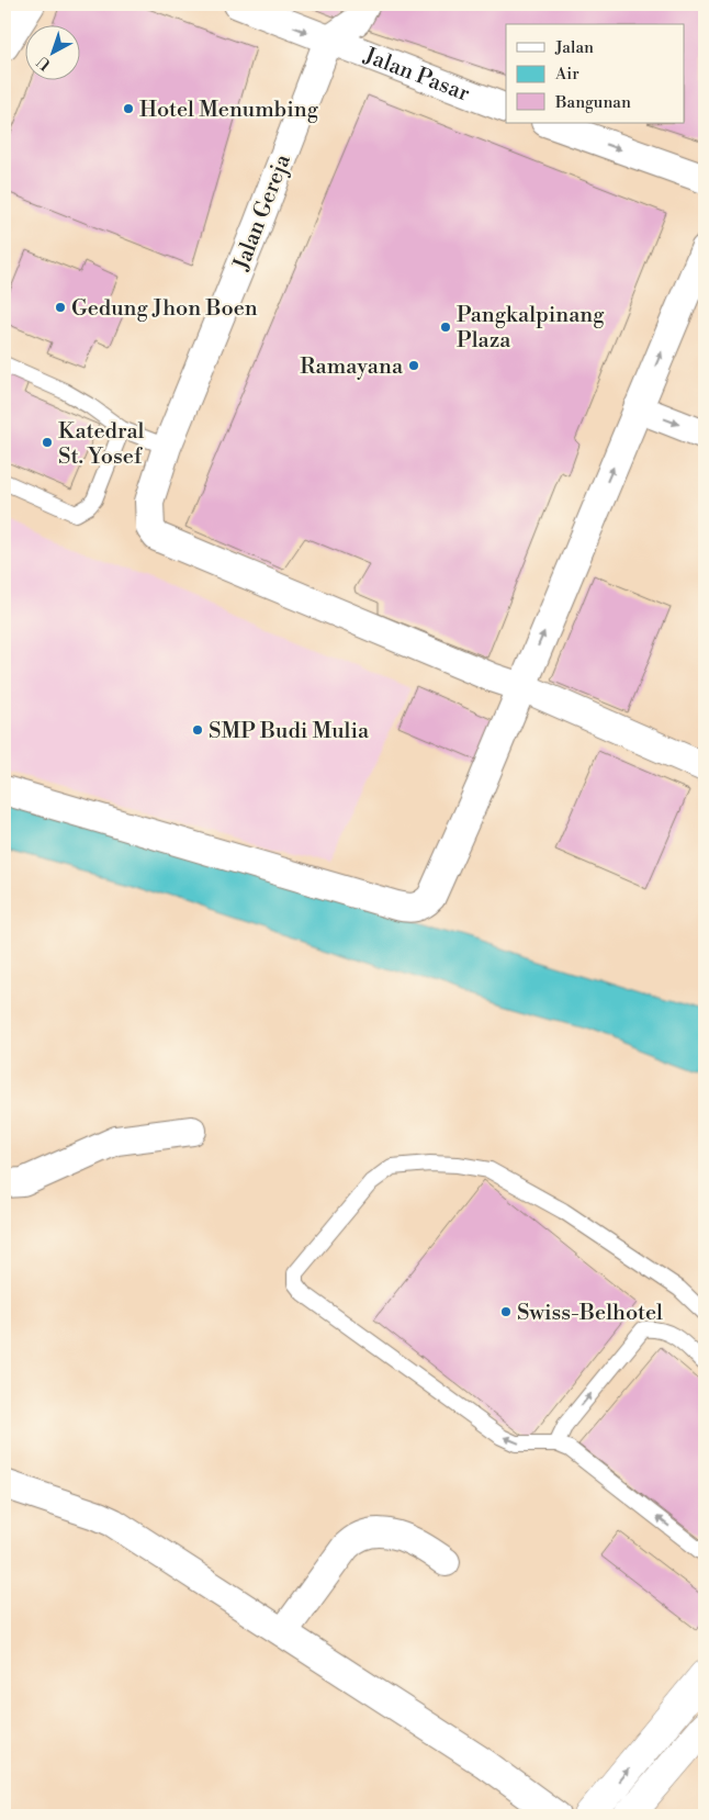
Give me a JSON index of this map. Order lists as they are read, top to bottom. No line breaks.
{"streets":{"street":["Jalan Pasar","Jalan Gereja"]},"crossings":[["Jalan Pasar","Jalan Gereja"]],"places":["Hotel Menumbing","Gedung Jhon Boen","Pangkalpinang Plaza","Ramayana","Katedral St. Yosef","SMP Budi Mulia","Swiss-Belhotel"],"legend":["Jalan","Air","Bangunan"],"north":"bottom left"}
